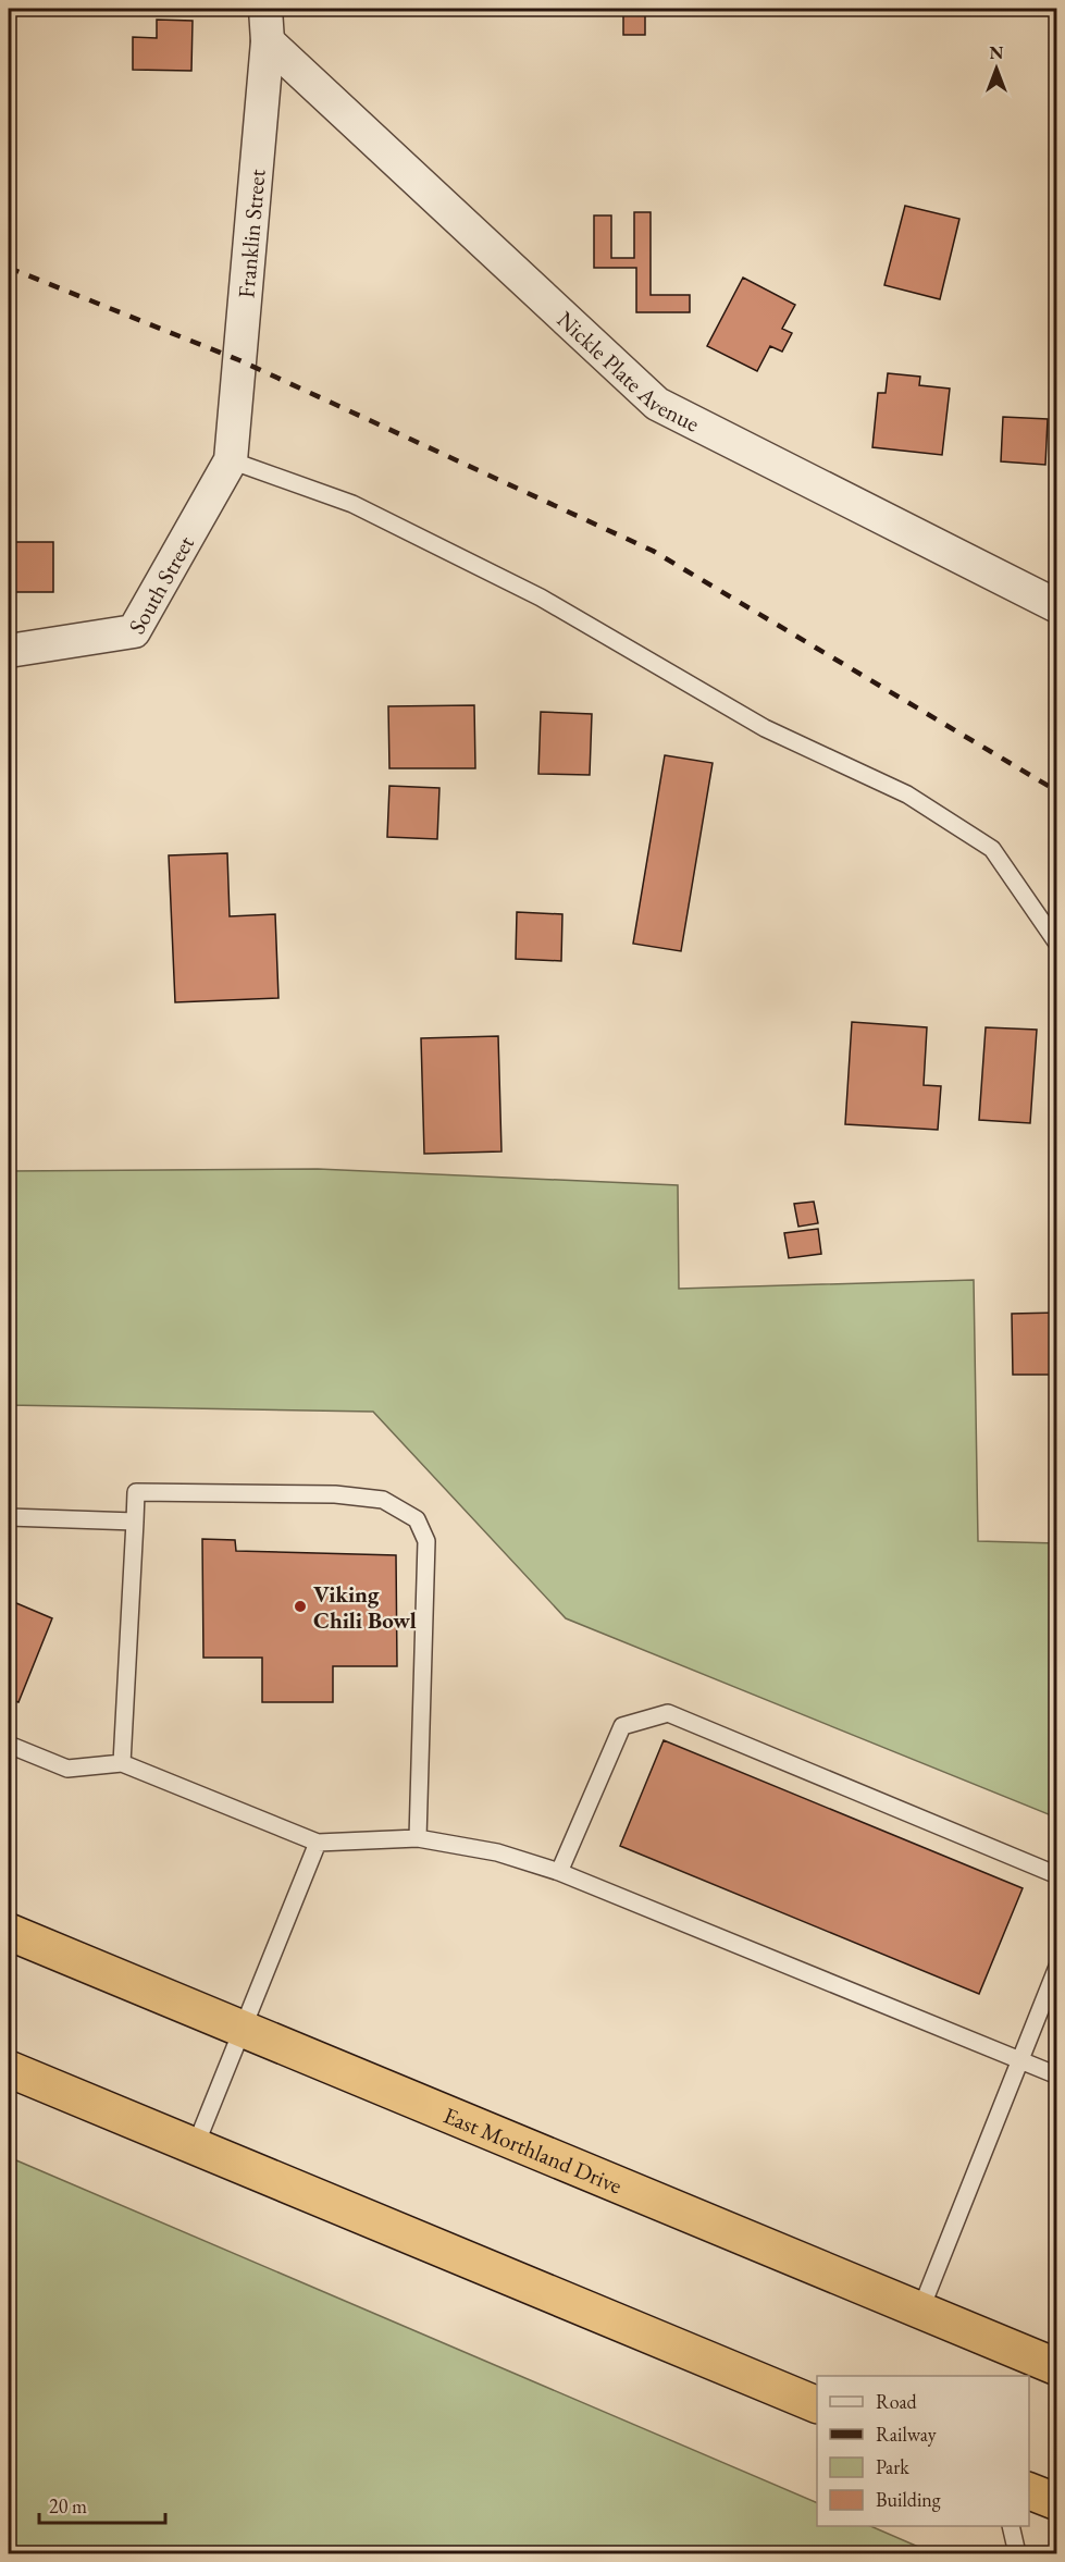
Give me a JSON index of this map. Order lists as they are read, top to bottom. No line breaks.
{"streets":{"highway":["East Morthland Drive"],"street":["Franklin Street","Nickle Plate Avenue","South Street"]},"crossings":[["Franklin Street","Nickle Plate Avenue"],["Franklin Street","South Street"]],"places":["Viking Chili Bowl"],"legend":["Road","Railway","Park","Building"],"scale_bar":"20 m","north":"top"}
